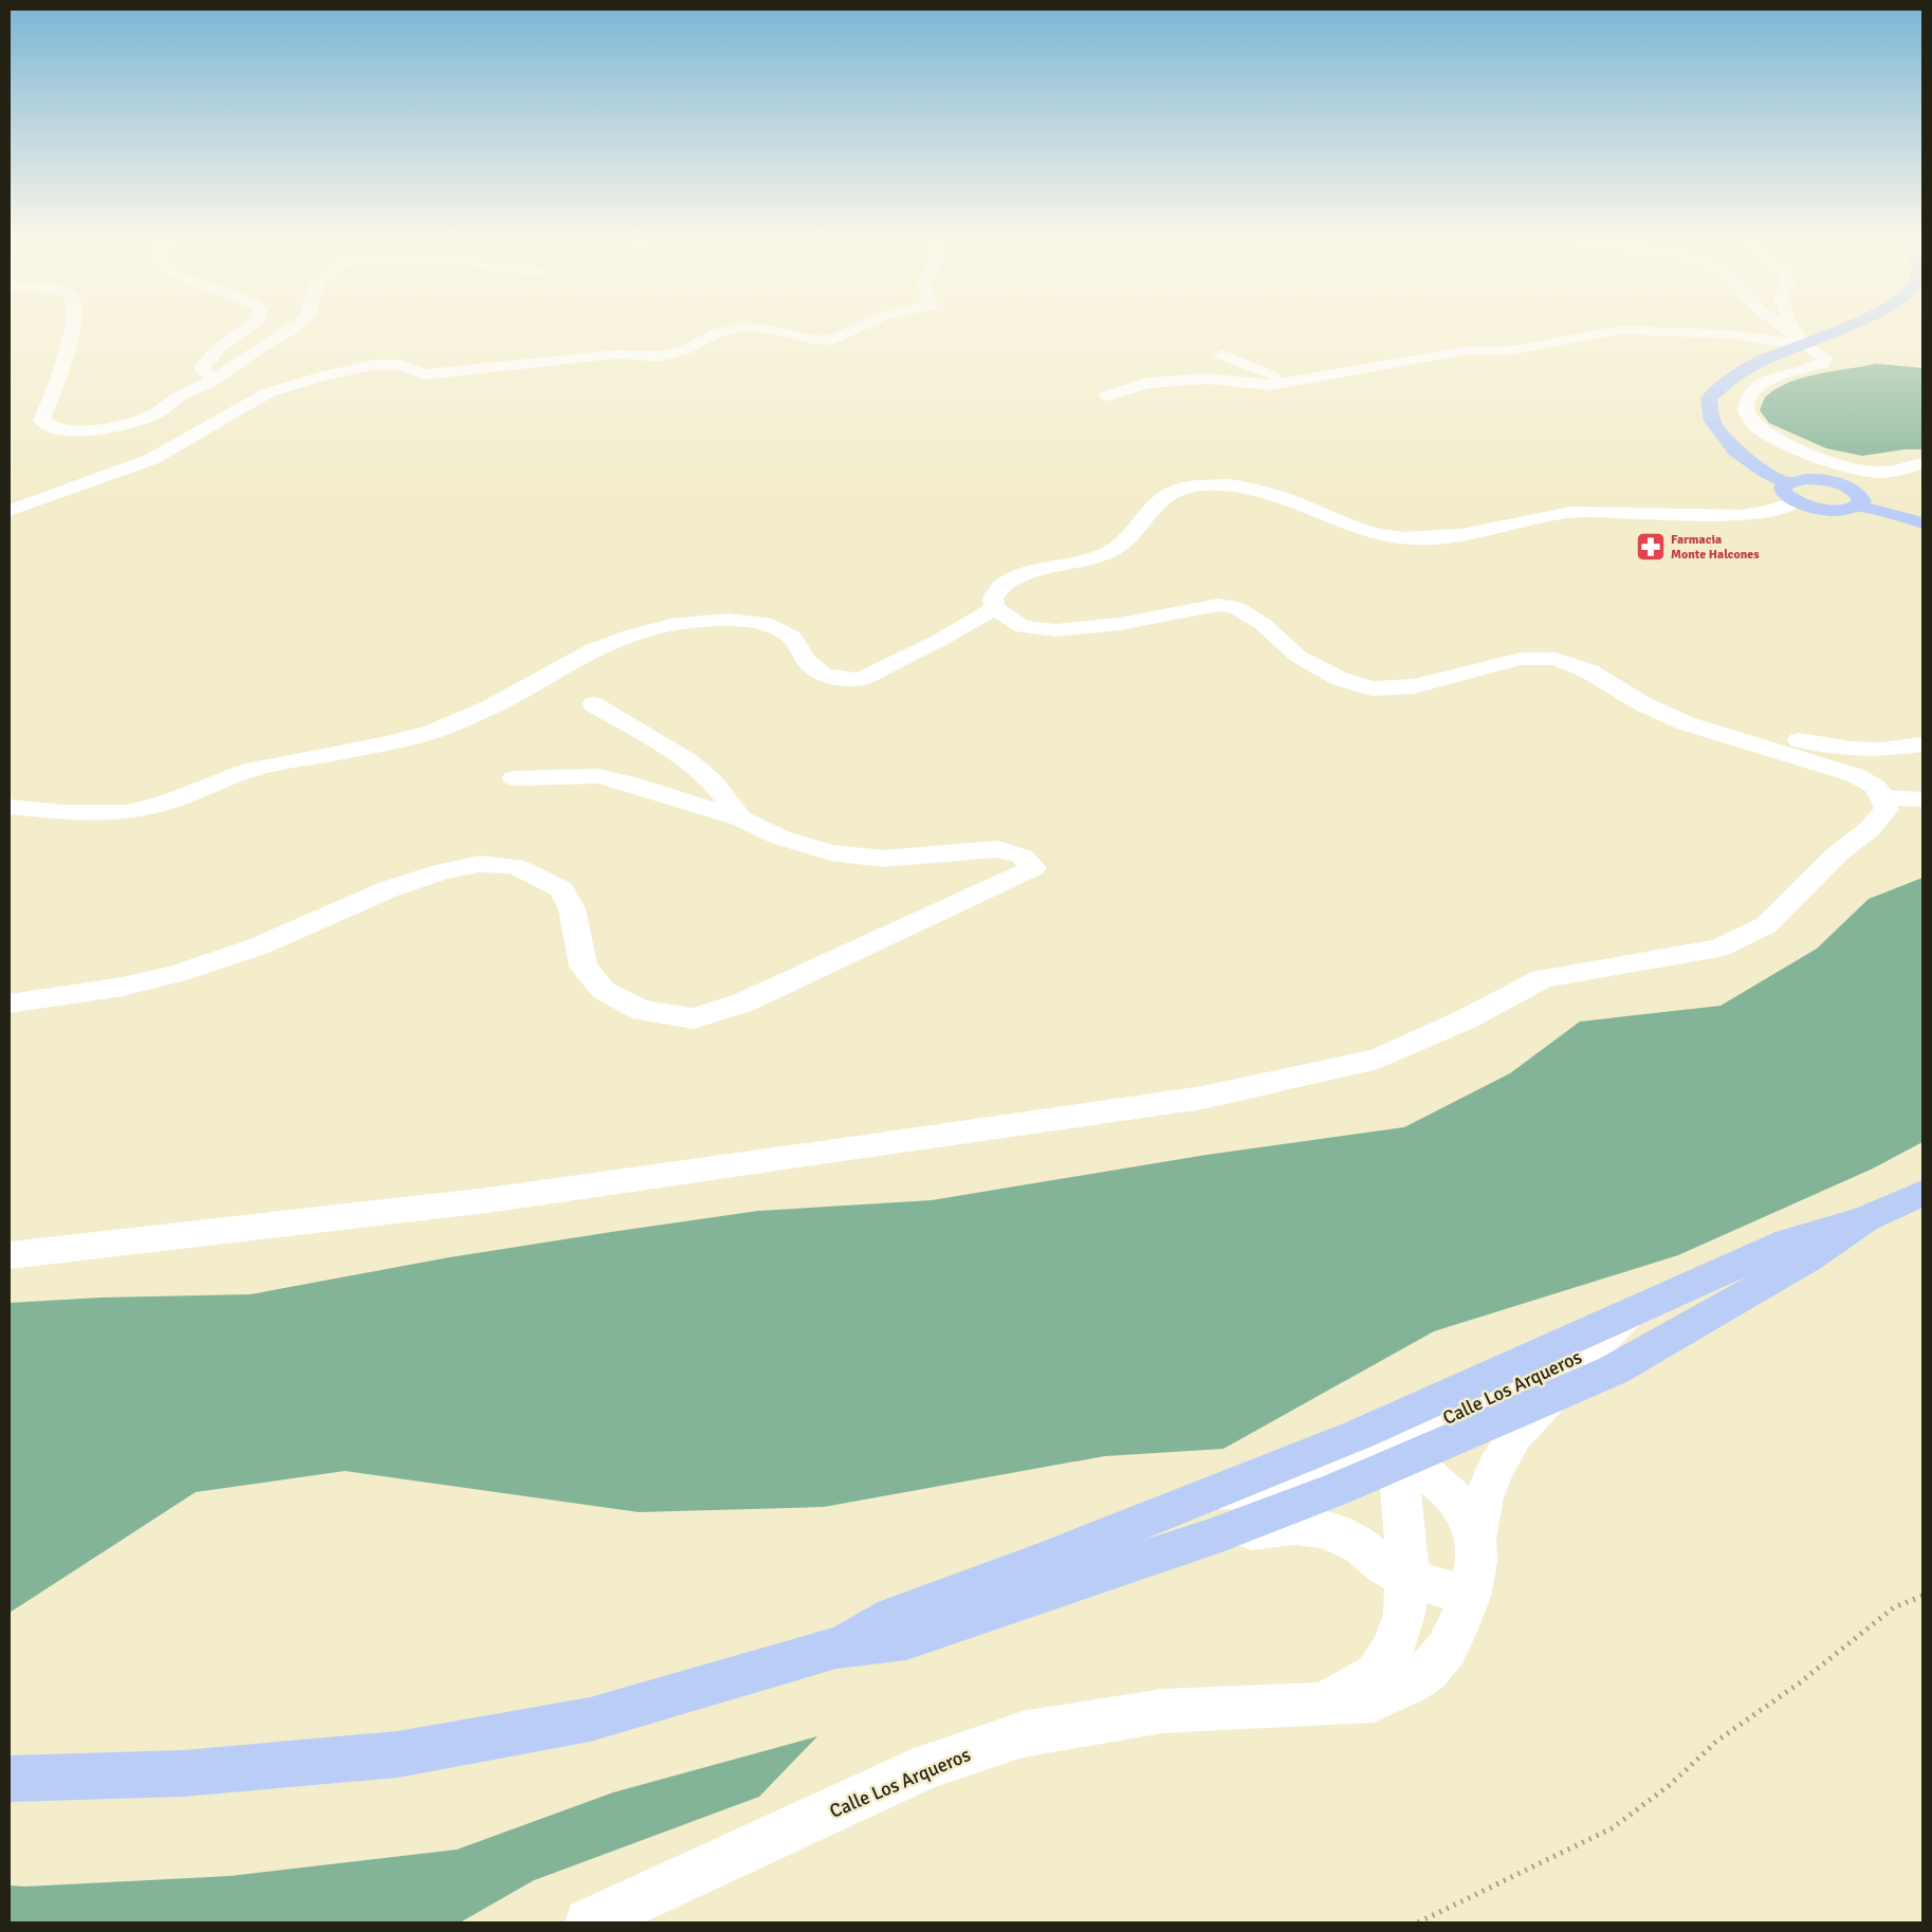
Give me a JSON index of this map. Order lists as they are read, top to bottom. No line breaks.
{"streets":{"street":["Calle Los Arqueros"]},"places":{"pharmacy":["Farmacia Monte Halcones"]}}
